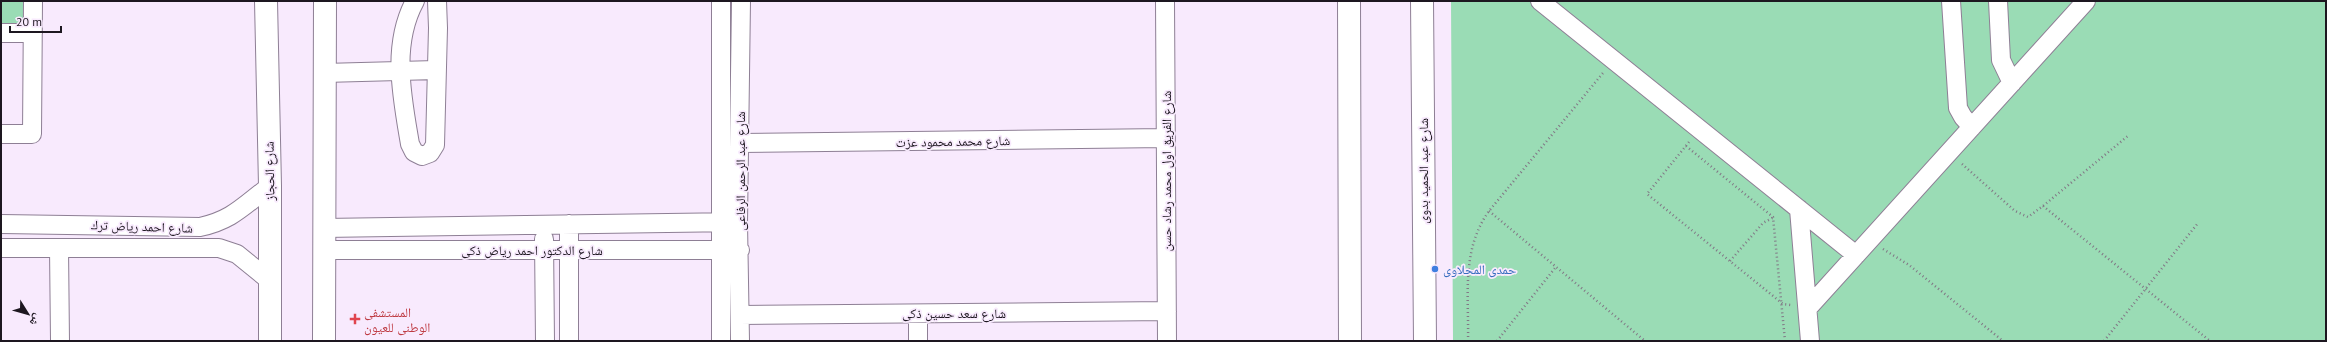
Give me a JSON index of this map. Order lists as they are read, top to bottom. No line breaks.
{"streets":{"main road":["شارع الحجاز","شارع عبد الحميد بدوى"],"street":["شارع محمد محمود عزت","شارع عبد الرحمن الرفاعى","شارع الفريق اول محمد رشاد حسن","شارع احمد رياض ترك","شارع الدكتور احمد رياض ذكى","شارع سعد حسين ذكى"]},"crossings":[["شارع محمد محمود عزت","شارع عبد الرحمن الرفاعى"],["شارع محمد محمود عزت","شارع الفريق اول محمد رشاد حسن"],["شارع الحجاز","شارع احمد رياض ترك"],["شارع عبد الرحمن الرفاعى","شارع الدكتور احمد رياض ذكى"],["شارع عبد الرحمن الرفاعى","شارع سعد حسين ذكى"],["شارع الفريق اول محمد رشاد حسن","شارع سعد حسين ذكى"]],"places":{"other":["حمدى المحلاوى"],"health":["المستشفى الوطنى للعيون"]},"scale_bar":"20 m","north":"bottom right"}
